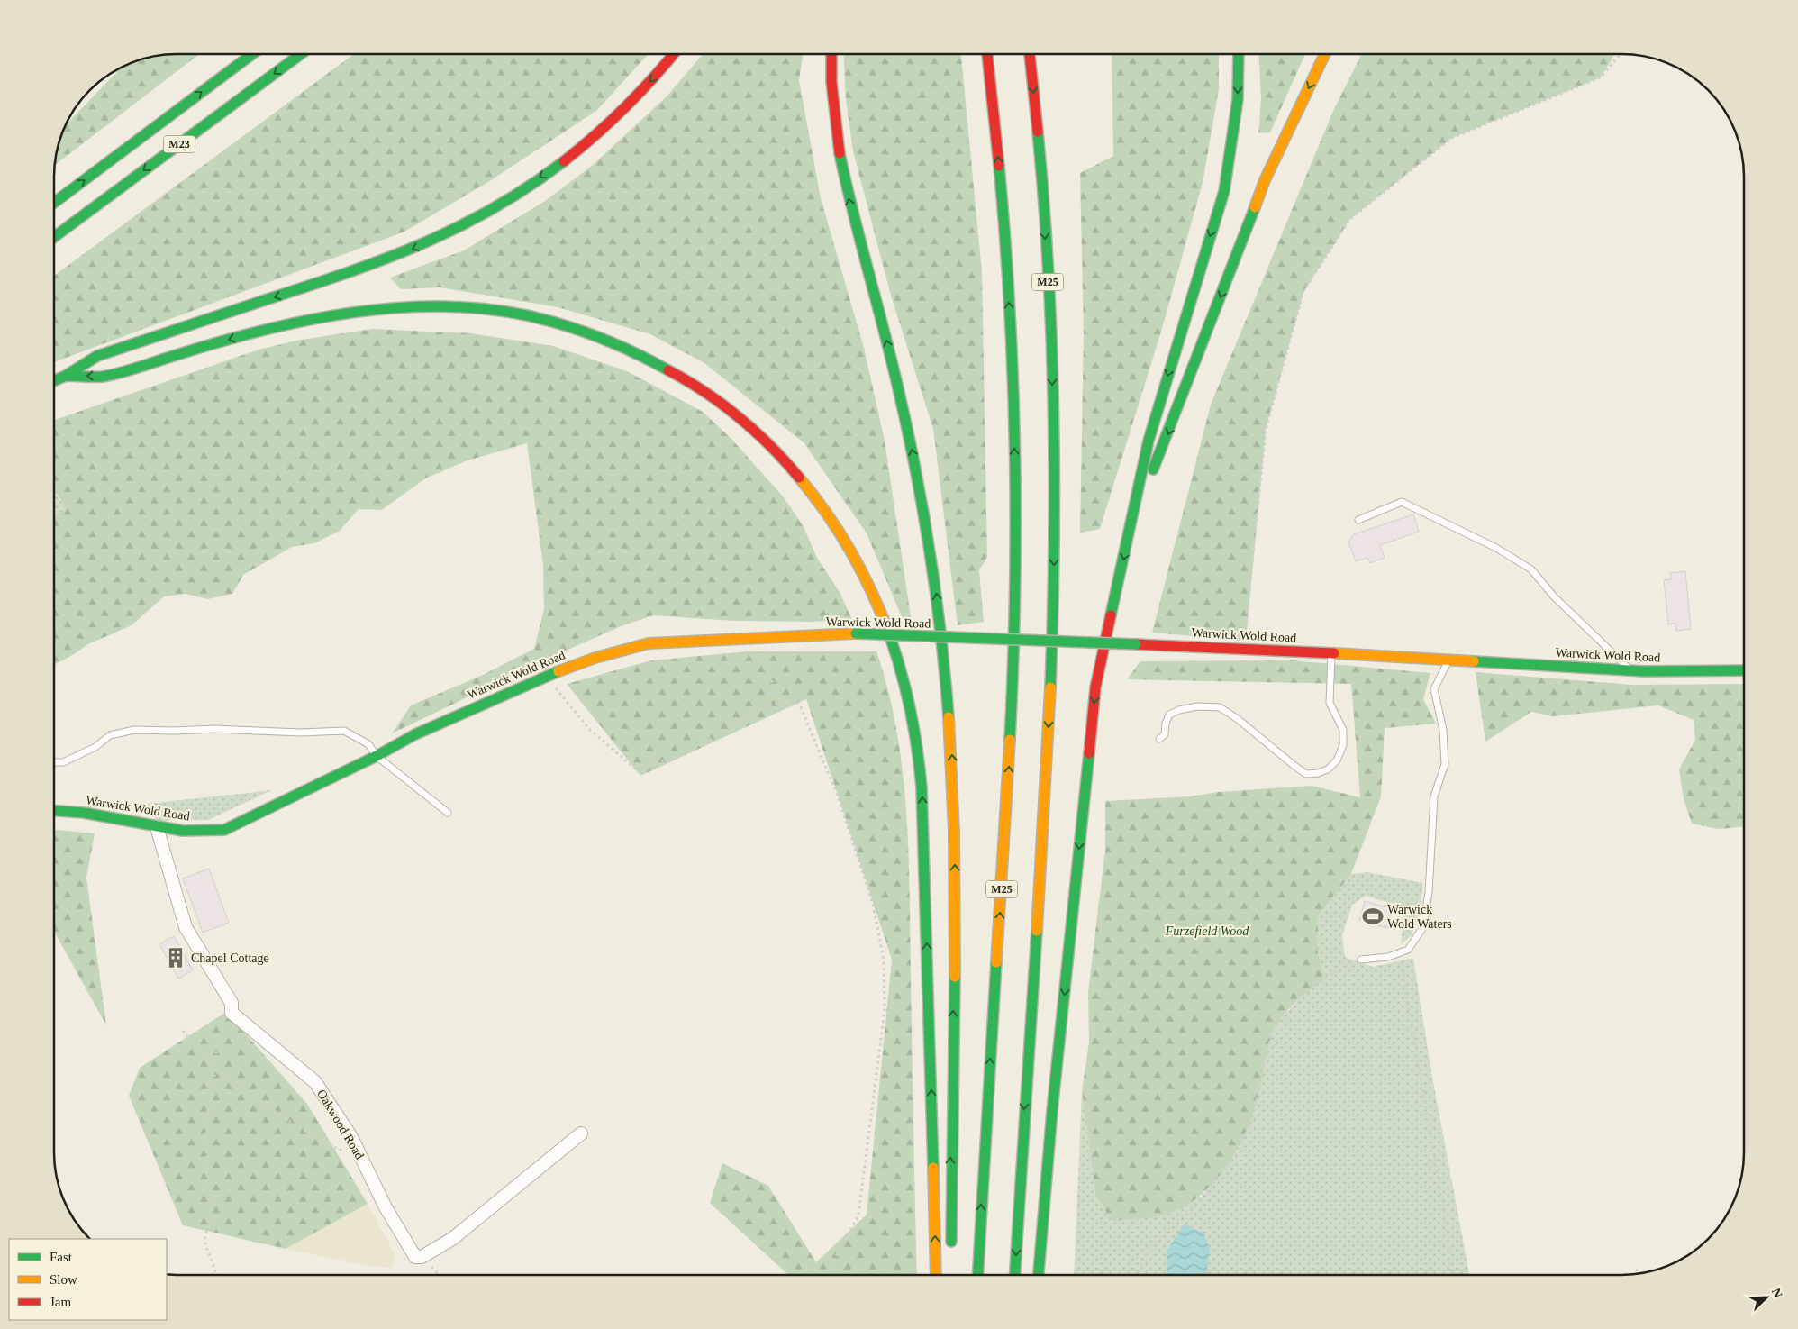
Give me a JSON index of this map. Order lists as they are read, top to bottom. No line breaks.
{"streets":{"main road":["M23","M25","Warwick Wold Road"],"street":["Oakwood Road"]},"parks":["Furzefield Wood"],"places":{"sports":["Warwick Wold Waters"],"building":["Chapel Cottage"]},"legend":["Fast","Slow","Jam"],"north":"top right"}
